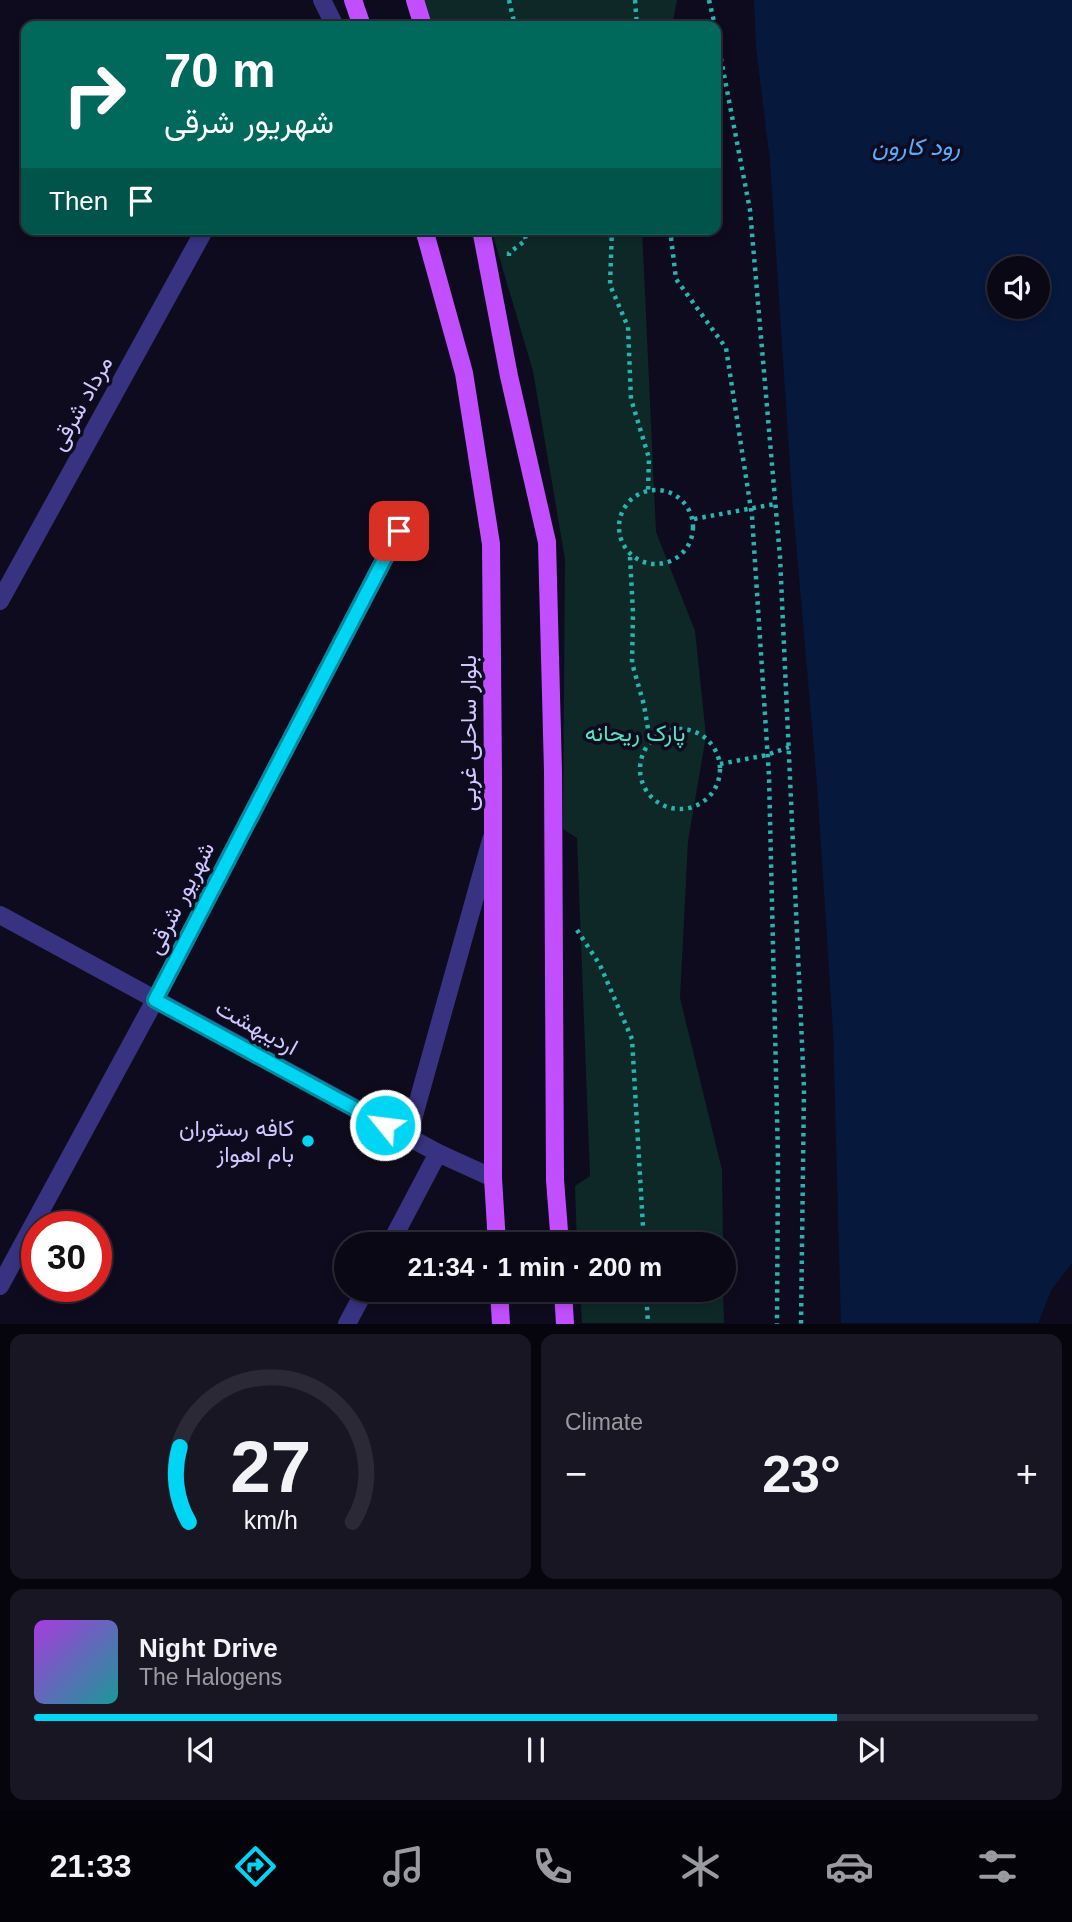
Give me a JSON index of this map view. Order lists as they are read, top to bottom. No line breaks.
{"streets":{"main road":["بلوار ساحلی غربی"],"street":["مرداد شرقی","شهریور شرقی","اردیبهشت"]},"crossings":[["بلوار ساحلی غربی","اردیبهشت"],["شهریور شرقی","اردیبهشت"]],"water":["رود کارون"],"parks":["پارک ریحانه"],"places":["کافه رستوران بام اهواز"],"page":{"turn":["70 m","شهریور شرقی"],"then":"Then","limit":"30","trip":"21:34 · 1 min · 200 m","tile":"Climate","heat":["−","23°","+"],"song":["Night Drive","The Halogens"],"tabs":"21:33","gauge":["27","km/h"]}}
